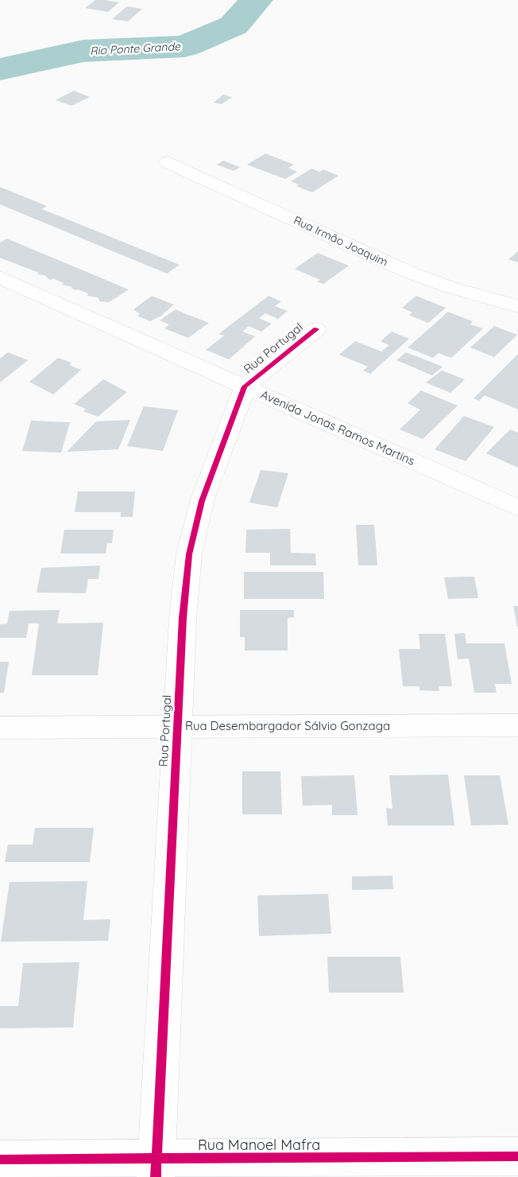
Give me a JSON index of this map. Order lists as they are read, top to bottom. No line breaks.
{"streets":{"street":["Rua Irmão Joaquim","Rua Portugal","Avenida Jonas Ramos Martins","Rua Desembargador Sálvio Gonzaga","Rua Manoel Mafra"]},"crossings":[["Rua Portugal","Avenida Jonas Ramos Martins"],["Rua Portugal","Rua Desembargador Sálvio Gonzaga"],["Rua Portugal","Rua Manoel Mafra"]],"water":["Rio Ponte Grande"]}
